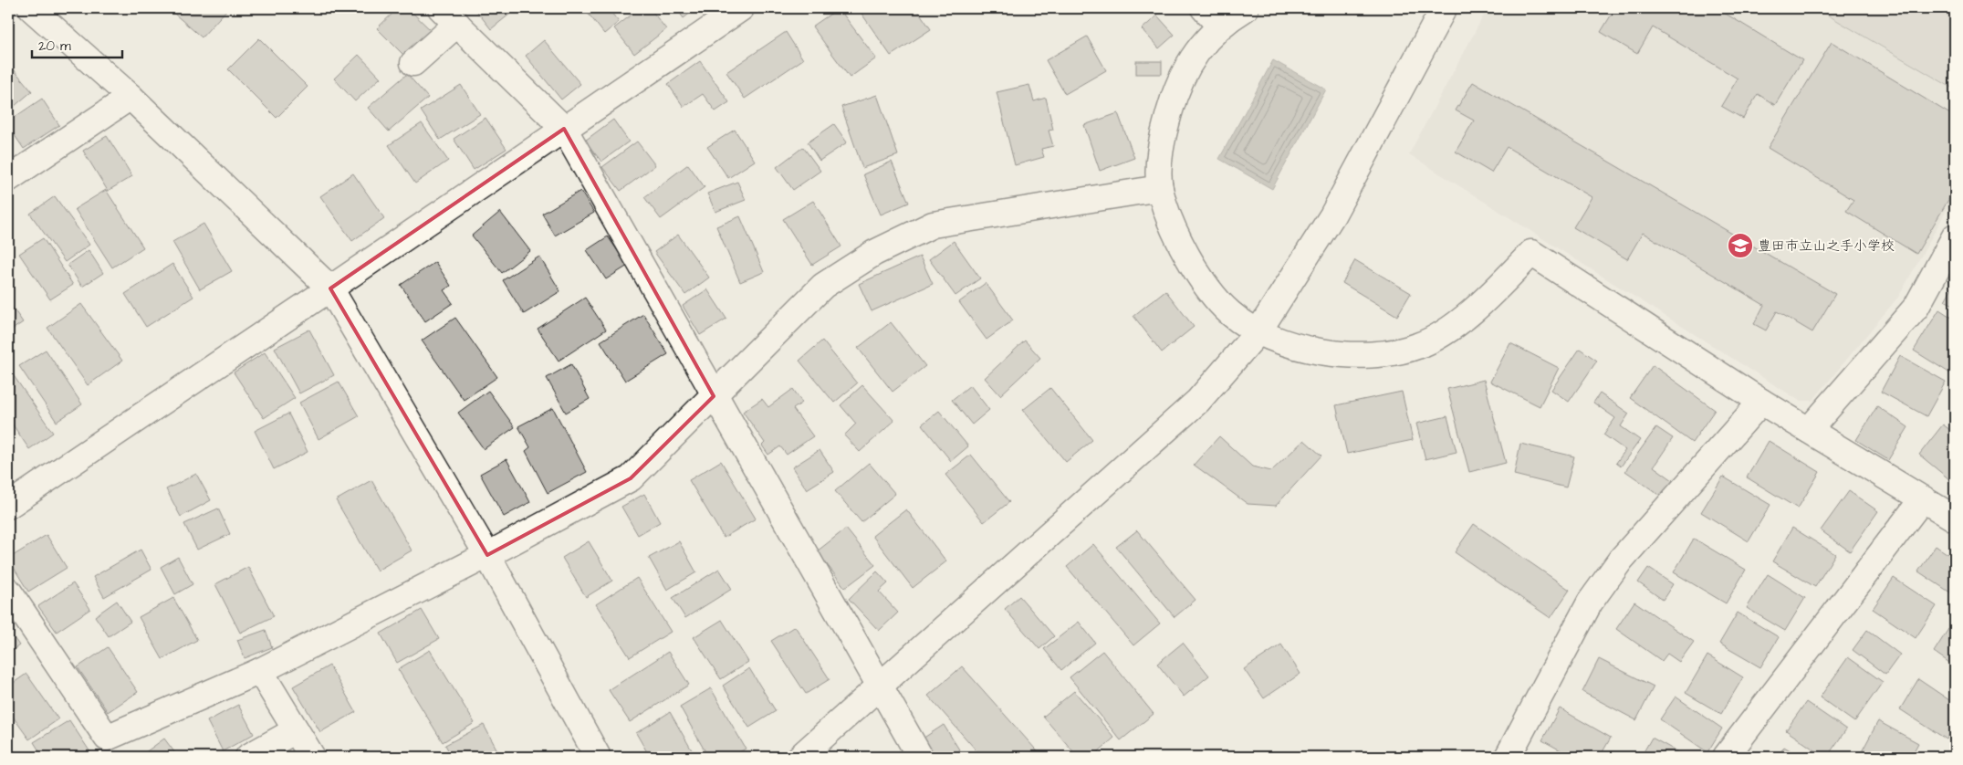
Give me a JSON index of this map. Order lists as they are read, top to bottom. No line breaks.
{"places":{"school or university":["豊田市立山之手小学校"]},"scale_bar":"20 m"}
